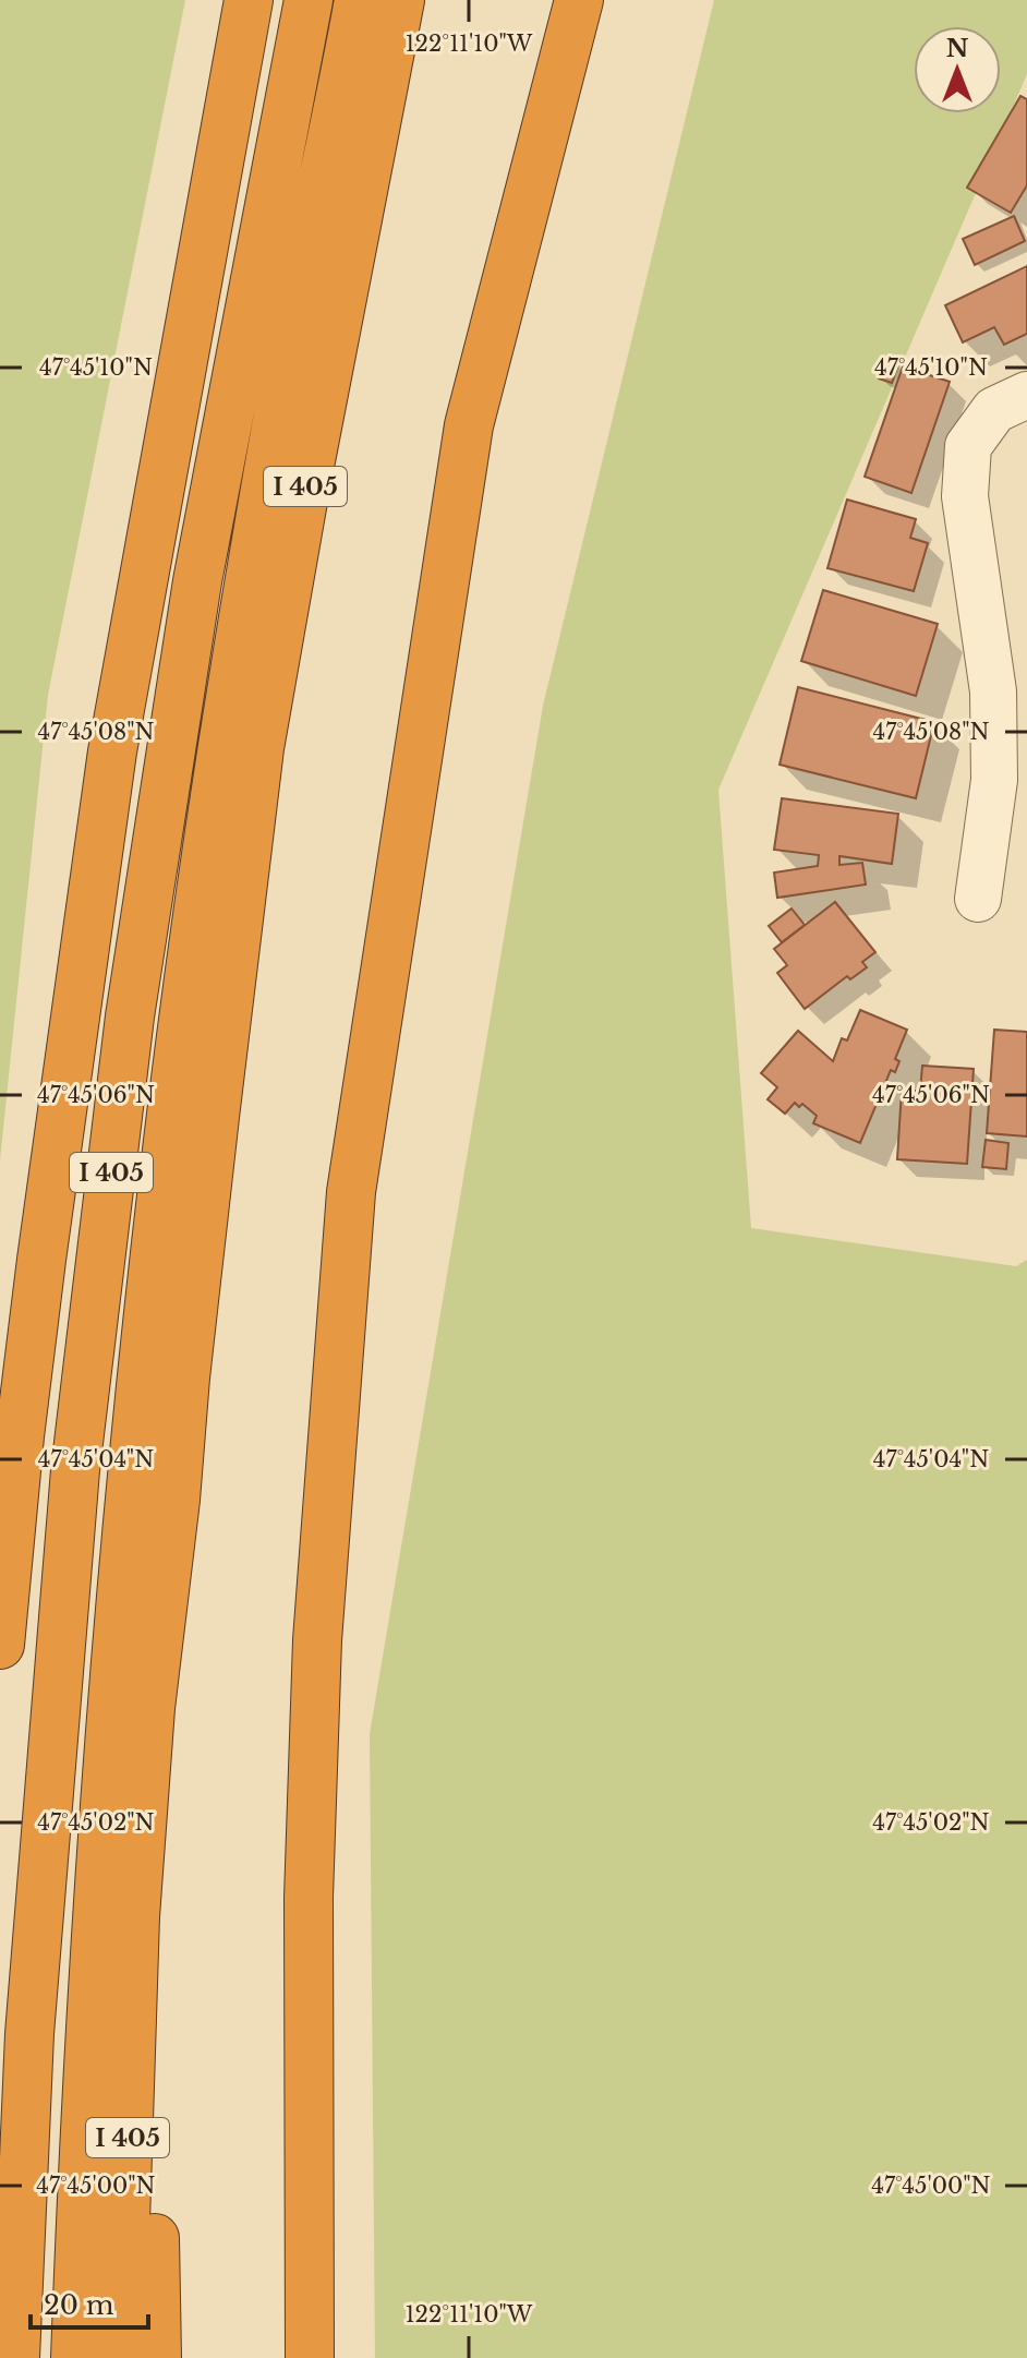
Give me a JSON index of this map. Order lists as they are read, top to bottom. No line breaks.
{"streets":{"highway":["I 405"]},"scale_bar":"20 m","north":"top","coordinates":["122°11'10\"W","47°45'10\"N","47°45'08\"N","47°45'06\"N","47°45'04\"N","47°45'02\"N","47°45'00\"N"]}
